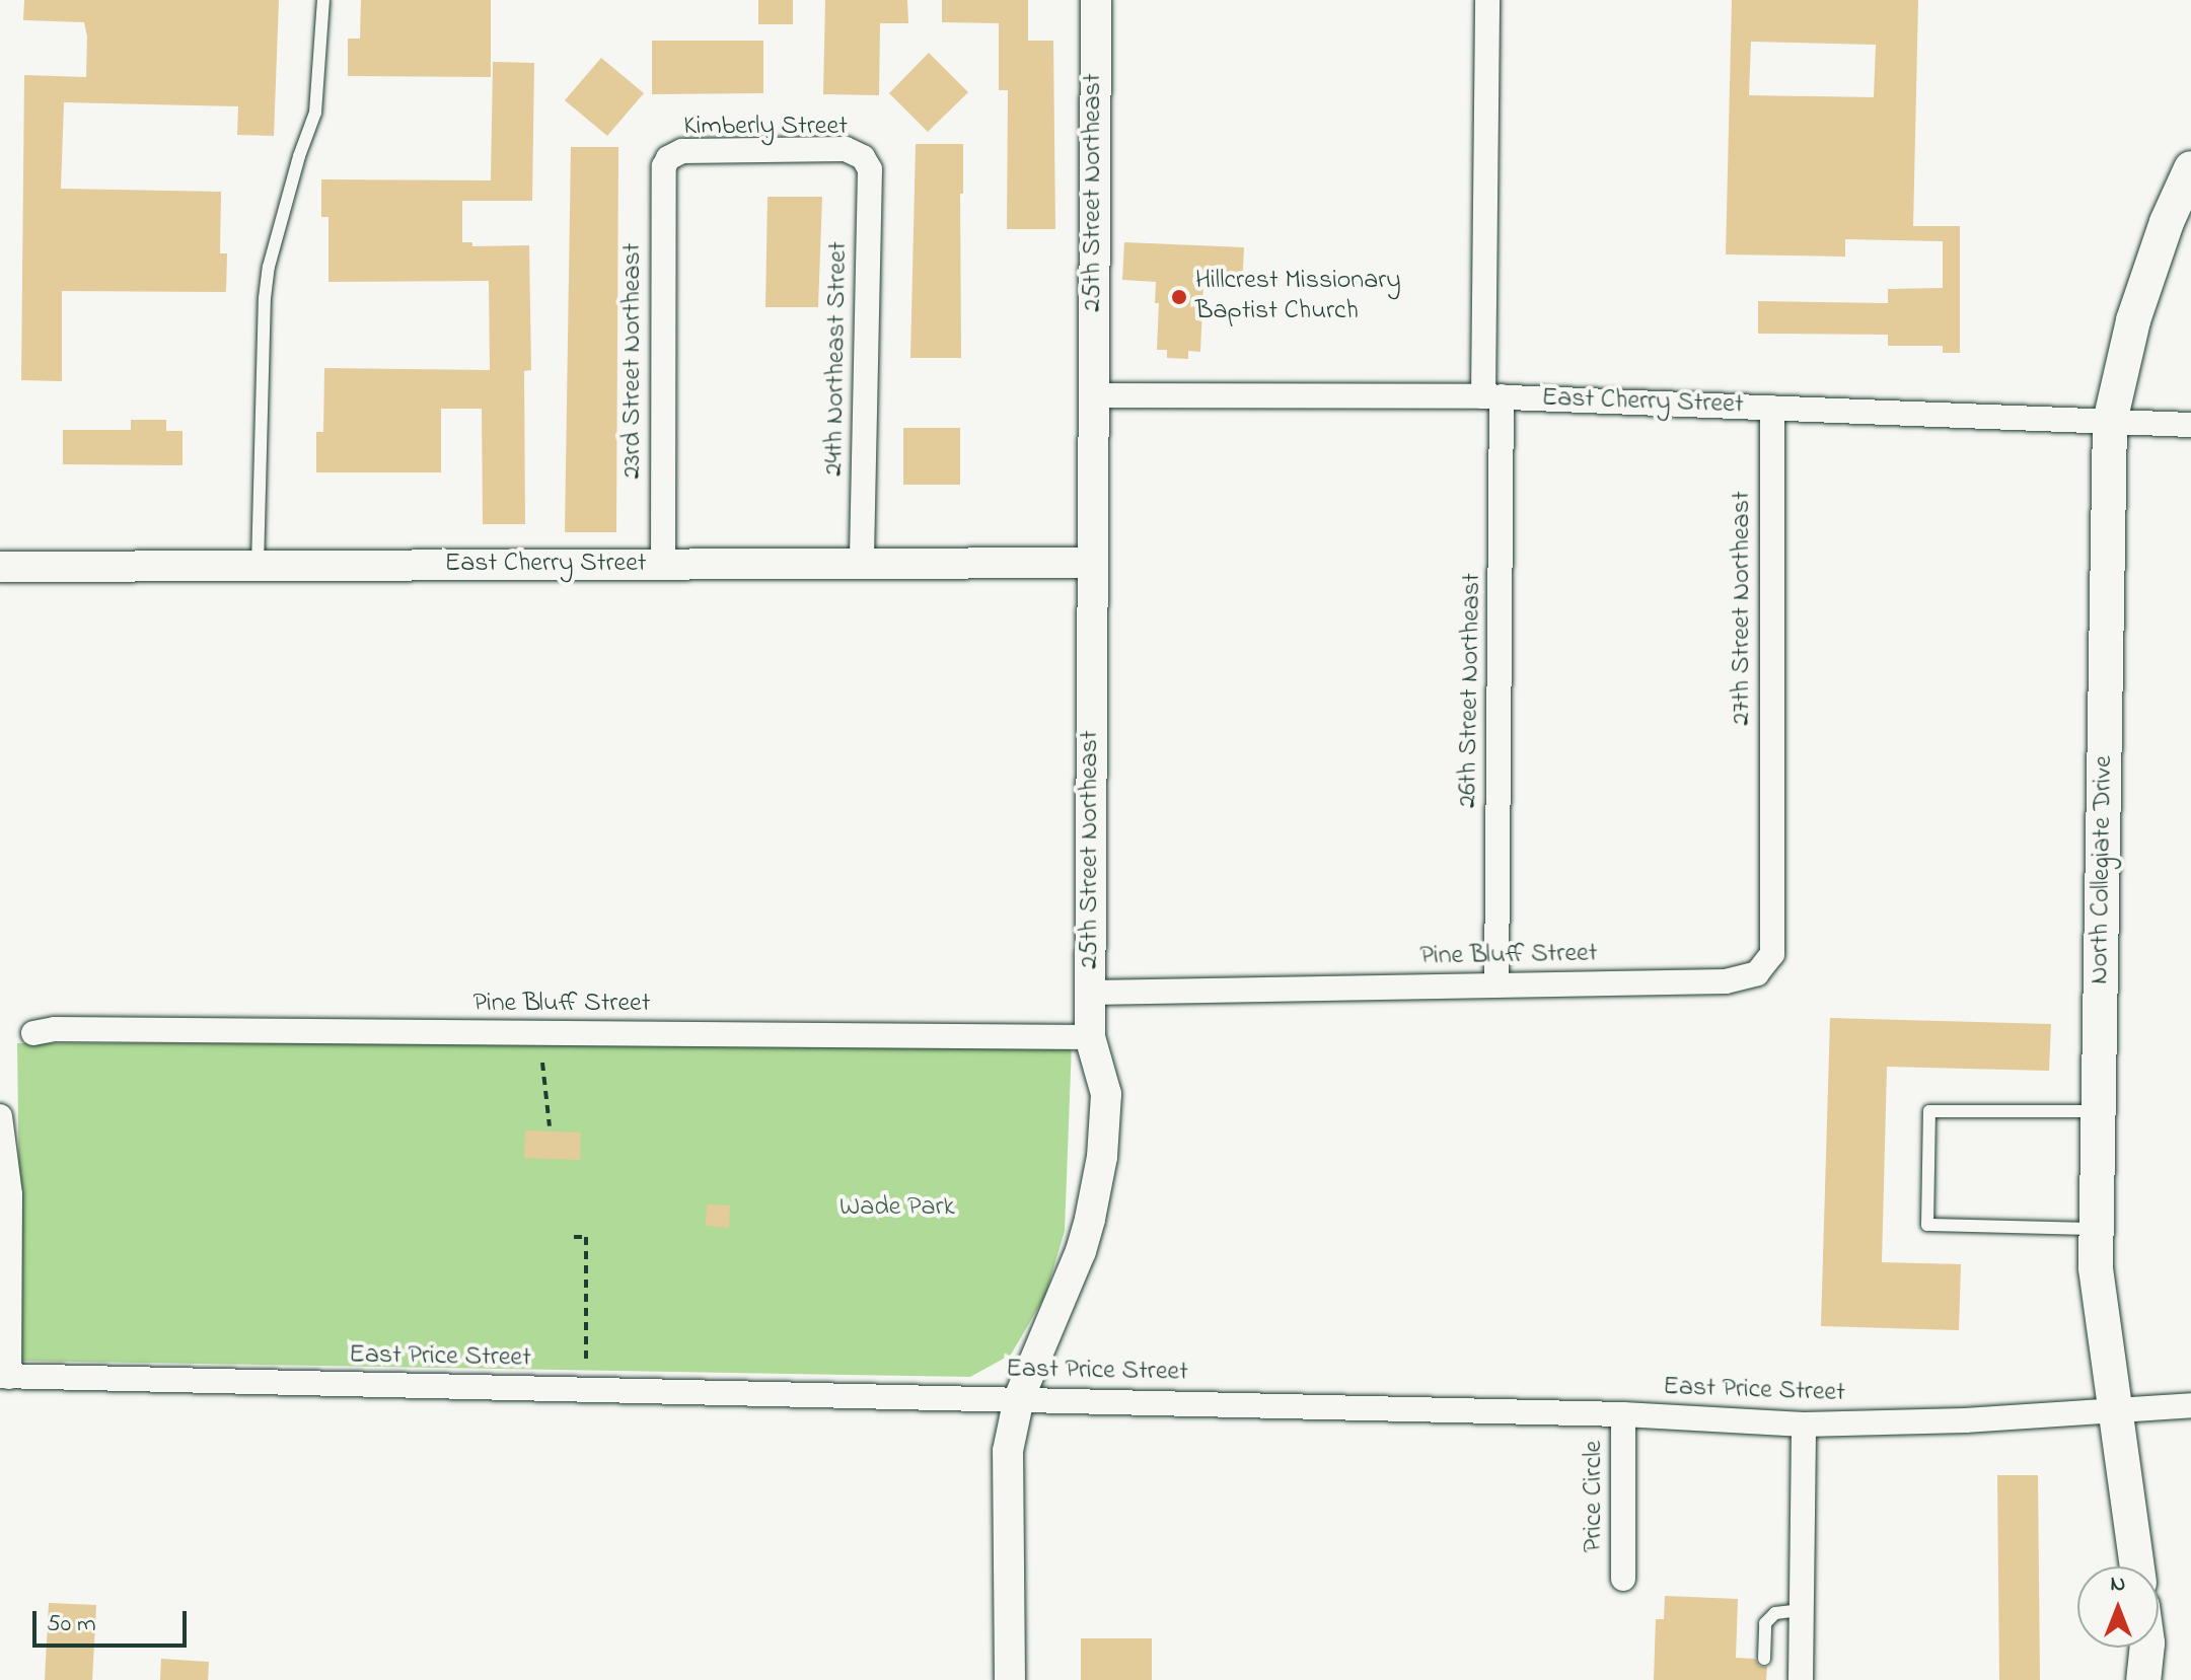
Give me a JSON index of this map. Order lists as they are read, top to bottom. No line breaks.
{"streets":{"main road":["North Collegiate Drive"],"street":["Kimberly Street","25th Street Northeast","24th Northeast Street","23rd Street Northeast","East Cherry Street","27th Street Northeast","26th Street Northeast","Pine Bluff Street","East Price Street","Price Circle"]},"crossings":[["Kimberly Street","24th Northeast Street"],["Kimberly Street","23rd Street Northeast"],["25th Street Northeast","East Cherry Street"],["25th Street Northeast","Pine Bluff Street"],["25th Street Northeast","East Price Street"],["24th Northeast Street","East Cherry Street"],["23rd Street Northeast","East Cherry Street"],["East Cherry Street","27th Street Northeast"],["East Cherry Street","26th Street Northeast"],["East Cherry Street","North Collegiate Drive"],["27th Street Northeast","Pine Bluff Street"],["26th Street Northeast","Pine Bluff Street"],["North Collegiate Drive","East Price Street"],["East Price Street","Price Circle"]],"parks":["Wade Park"],"places":["Hillcrest Missionary Baptist Church"],"scale_bar":"50 m","north":"top"}
